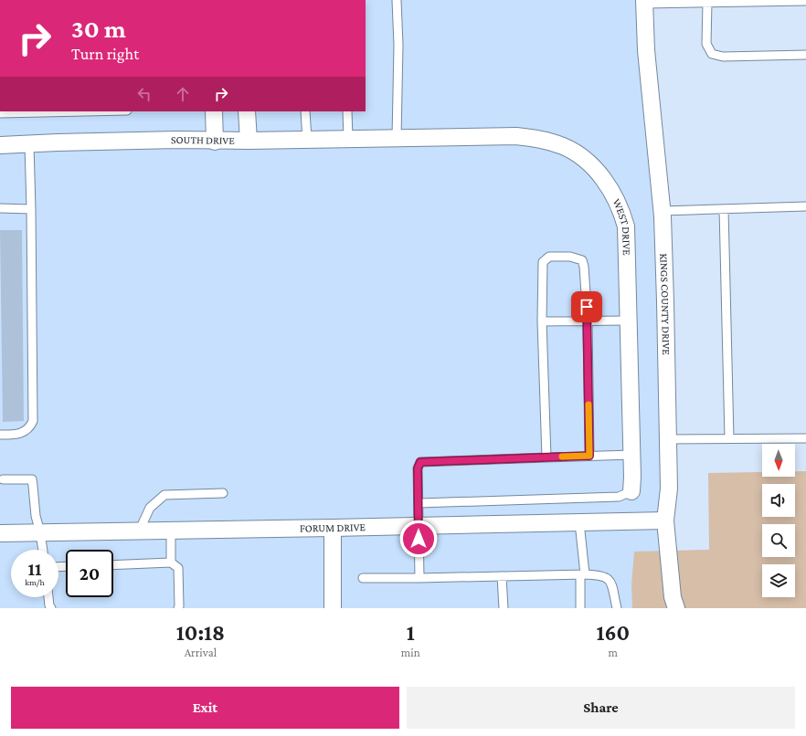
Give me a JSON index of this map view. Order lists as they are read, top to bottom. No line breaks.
{"streets":{"street":["SOUTH DRIVE","WEST DRIVE","KINGS COUNTY DRIVE","FORUM DRIVE"]},"crossings":[["SOUTH DRIVE","WEST DRIVE"],["KINGS COUNTY DRIVE","FORUM DRIVE"]],"north":"bottom","page":{"turn":["30 m","Turn right"],"speed":"11 km/h","limit":"20","eta":["10:18","Arrival","1","min","160","m"],"buttons":["Exit","Share"]}}
